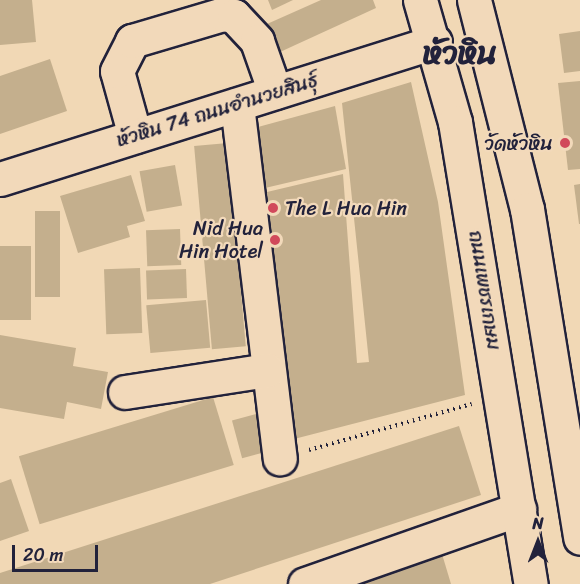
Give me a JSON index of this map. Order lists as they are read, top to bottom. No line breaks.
{"streets":{"main road":["หัวหิน 74 ถนนอำนวยสินธุ์","ถนนเพชรเกษม"]},"crossings":[["หัวหิน 74 ถนนอำนวยสินธุ์","ถนนเพชรเกษม"]],"districts":["หัวหิน"],"places":["วัดหัวหิน","The L Hua Hin","Nid Hua Hin Hotel"],"scale_bar":"20 m","north":"top"}
